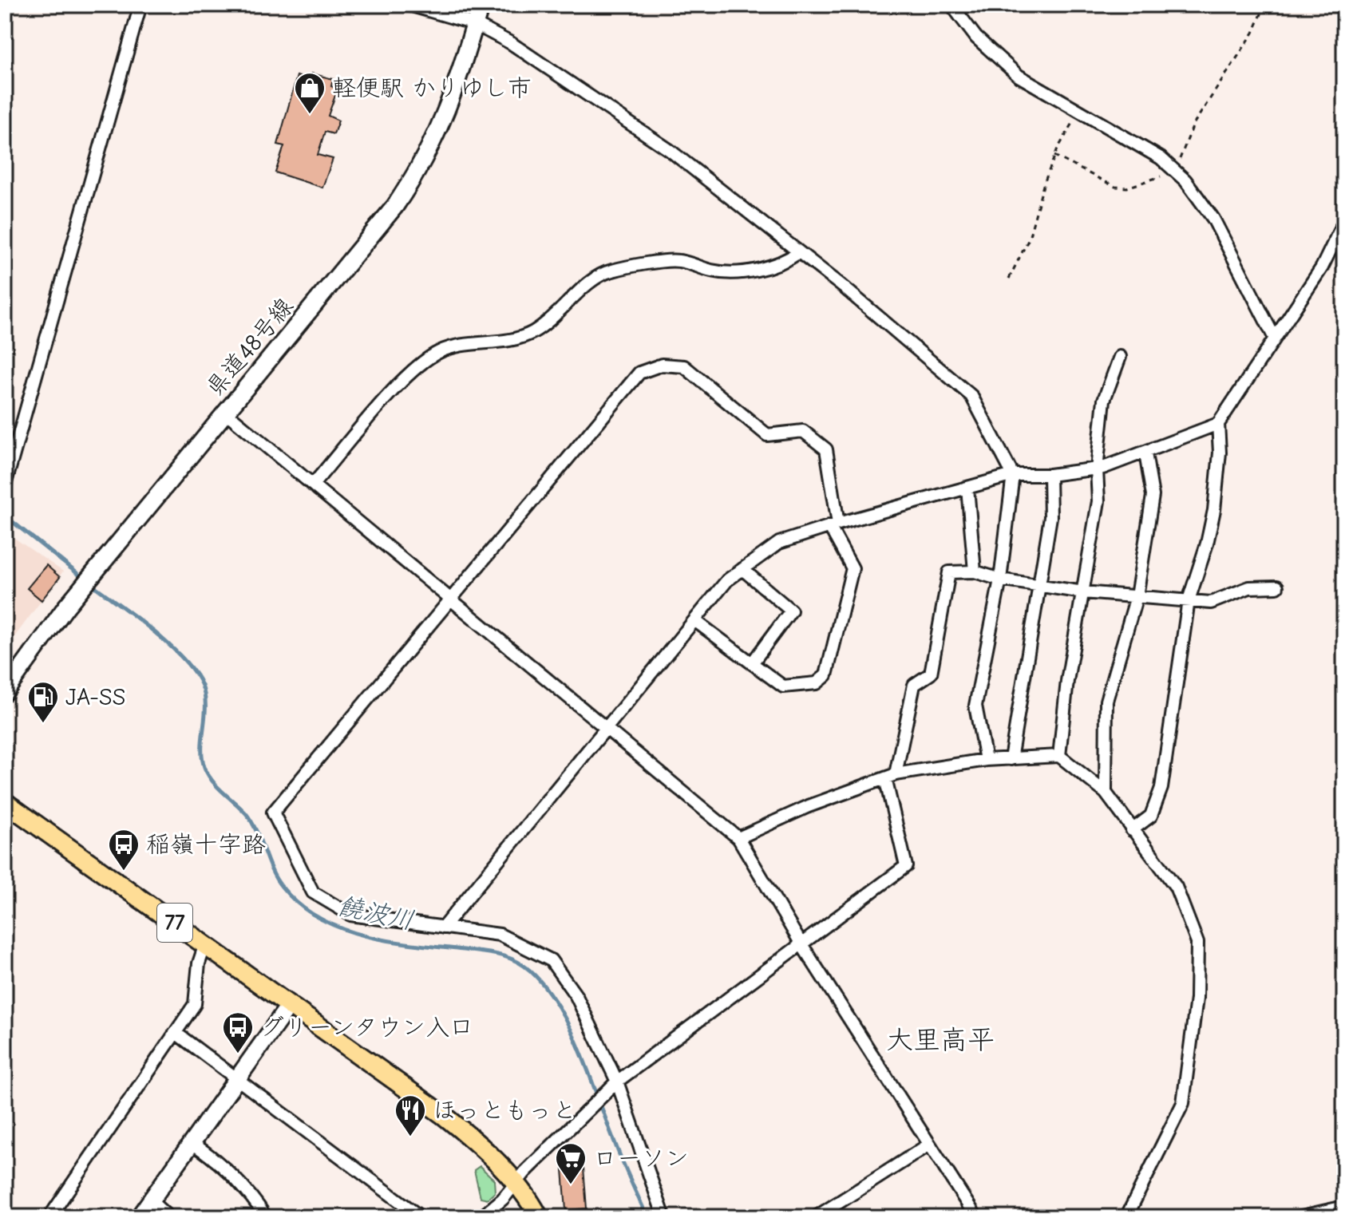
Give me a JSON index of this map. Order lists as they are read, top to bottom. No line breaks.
{"streets":{"main road":["県道48号線","77"]},"districts":["大里高平"],"water":["饒波川"],"places":{"shop":["軽便駅 かりゆし市"],"fuel station":["JA-SS"],"bus stop":["稲嶺十字路","グリーンタウン入口"],"restaurant":["ほっともっと"],"supermarket":["ローソン"]}}
